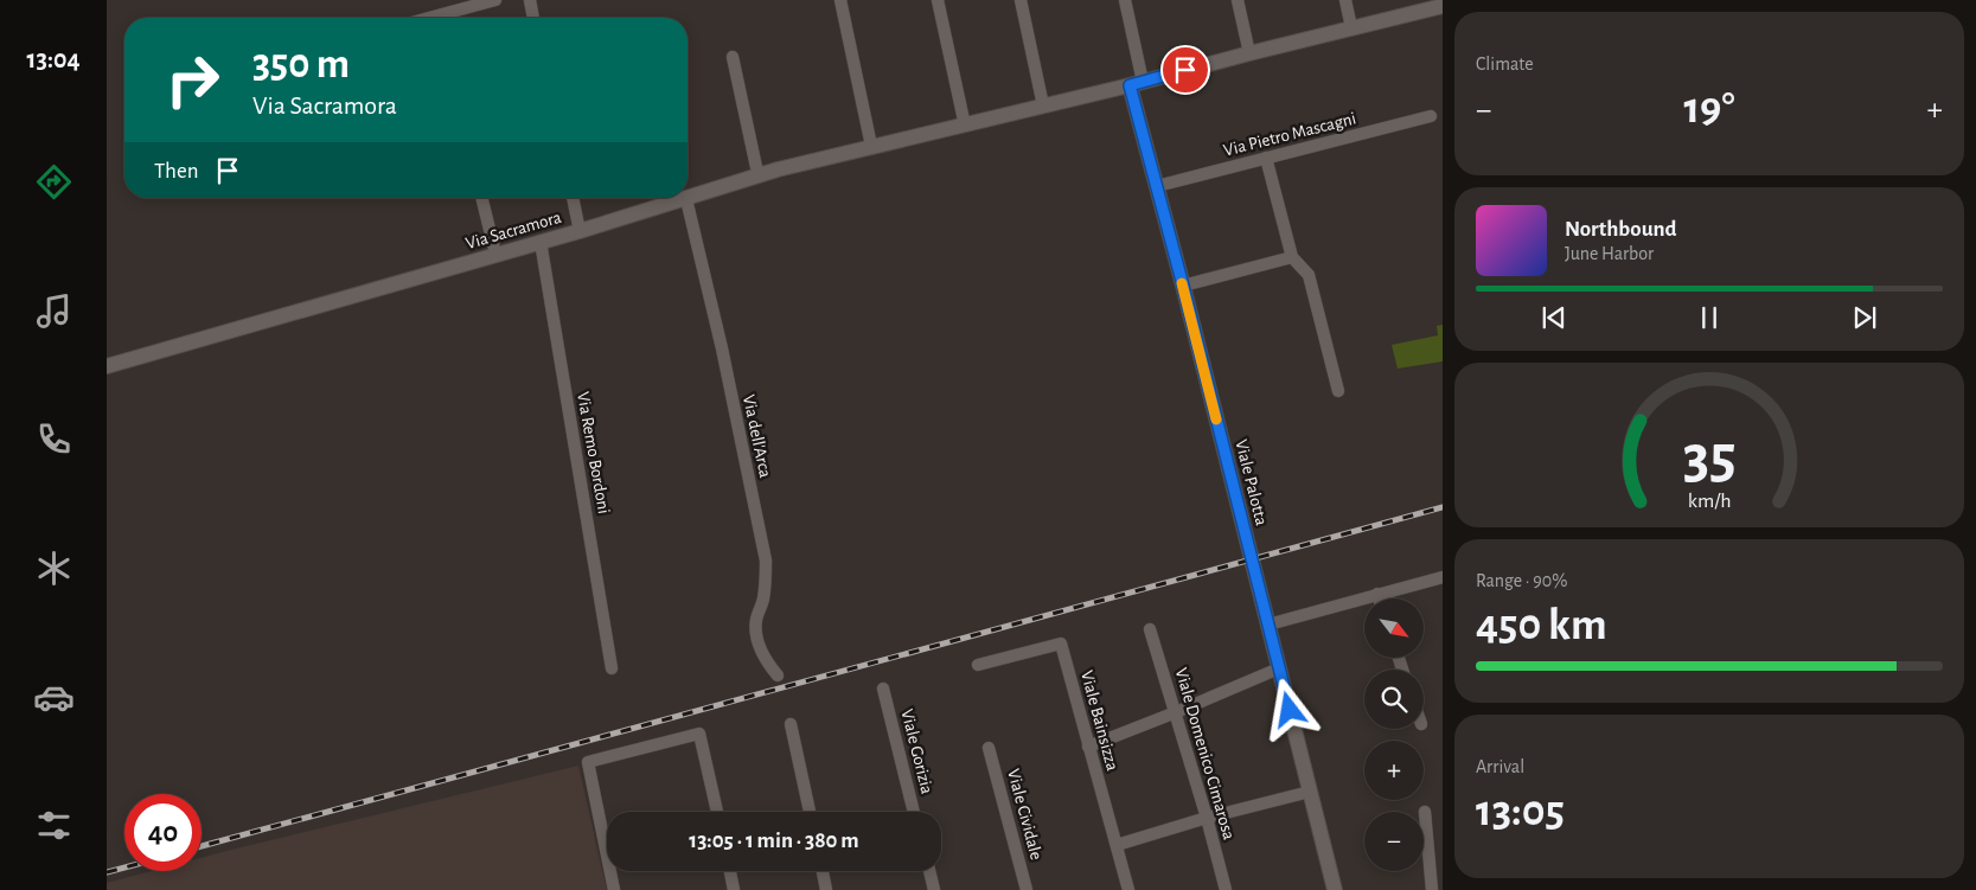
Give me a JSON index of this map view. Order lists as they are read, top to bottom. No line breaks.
{"streets":{"street":["Via Pietro Mascagni","Via Sacramora","Via dell'Arca","Via Remo Bordoni","Viale Palotta","Viale Bainsizza","Viale Gorizia","Viale Domenico Cimarosa","Viale Cividale"]},"crossings":[["Via Pietro Mascagni","Viale Palotta"],["Via Sacramora","Via dell'Arca"],["Via Sacramora","Via Remo Bordoni"],["Via Sacramora","Viale Palotta"]],"north":"bottom right","page":{"tabs":"13:04","tile":["Climate",["Range · 90%","450 km"],["Arrival","13:05"]],"turn":["350 m","Via Sacramora"],"heat":["−","19°","+"],"then":"Then","song":["Northbound","June Harbor"],"map_buttons":["+","−"],"limit":"40","trip":"13:05 · 1 min · 380 m","gauge":["35","km/h"]}}
